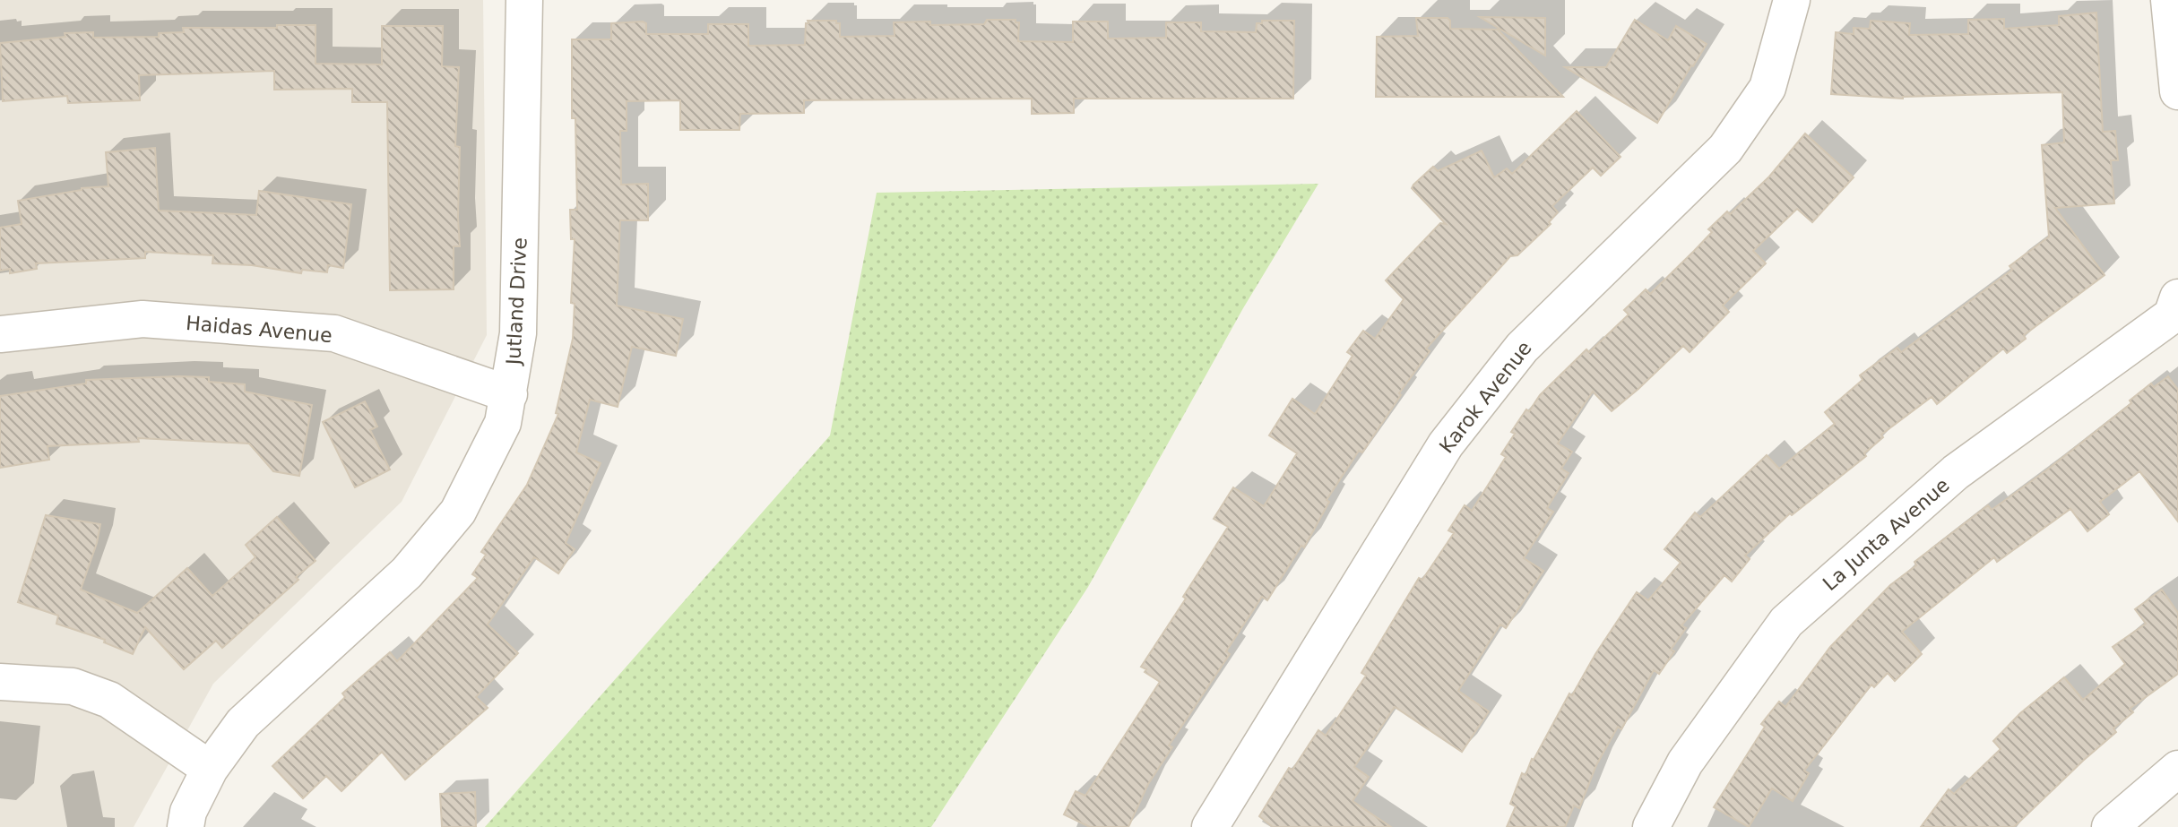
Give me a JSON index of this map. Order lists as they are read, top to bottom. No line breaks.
{"streets":{"street":["Jutland Drive","Haidas Avenue","Karok Avenue","La Junta Avenue"]},"crossings":[["Jutland Drive","Haidas Avenue"]]}
